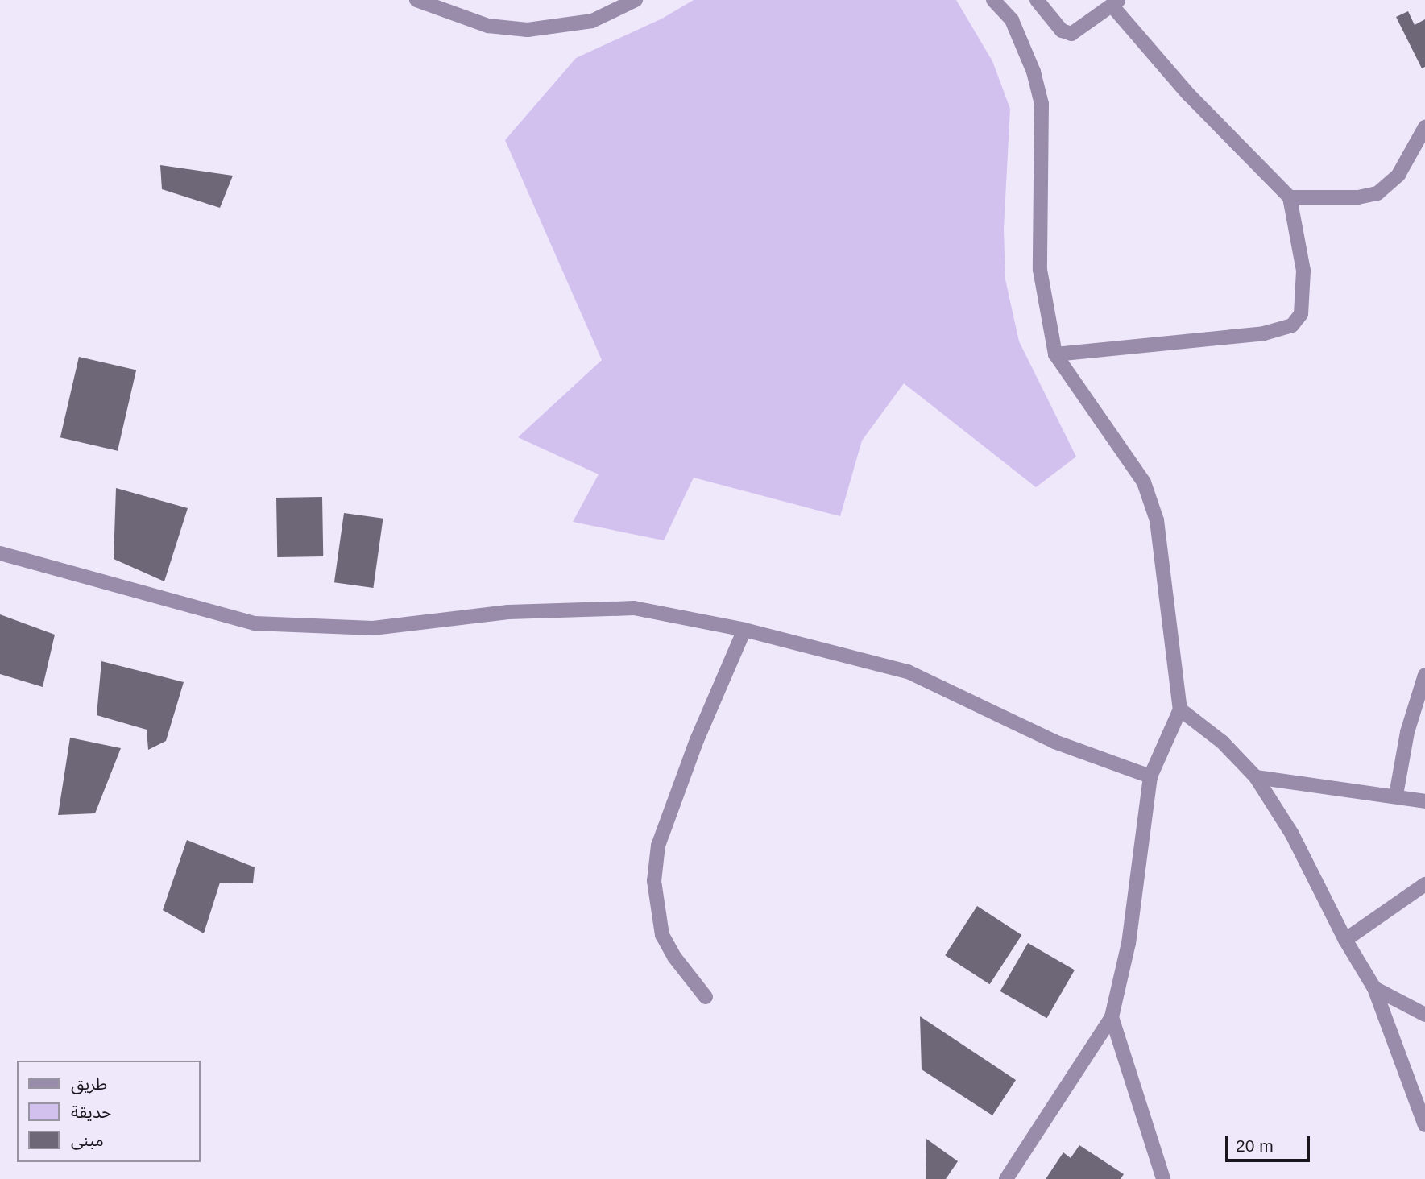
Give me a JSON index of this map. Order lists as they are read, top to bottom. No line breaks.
{"legend":["طريق","حديقة","مبنى"],"scale_bar":"20 m"}
